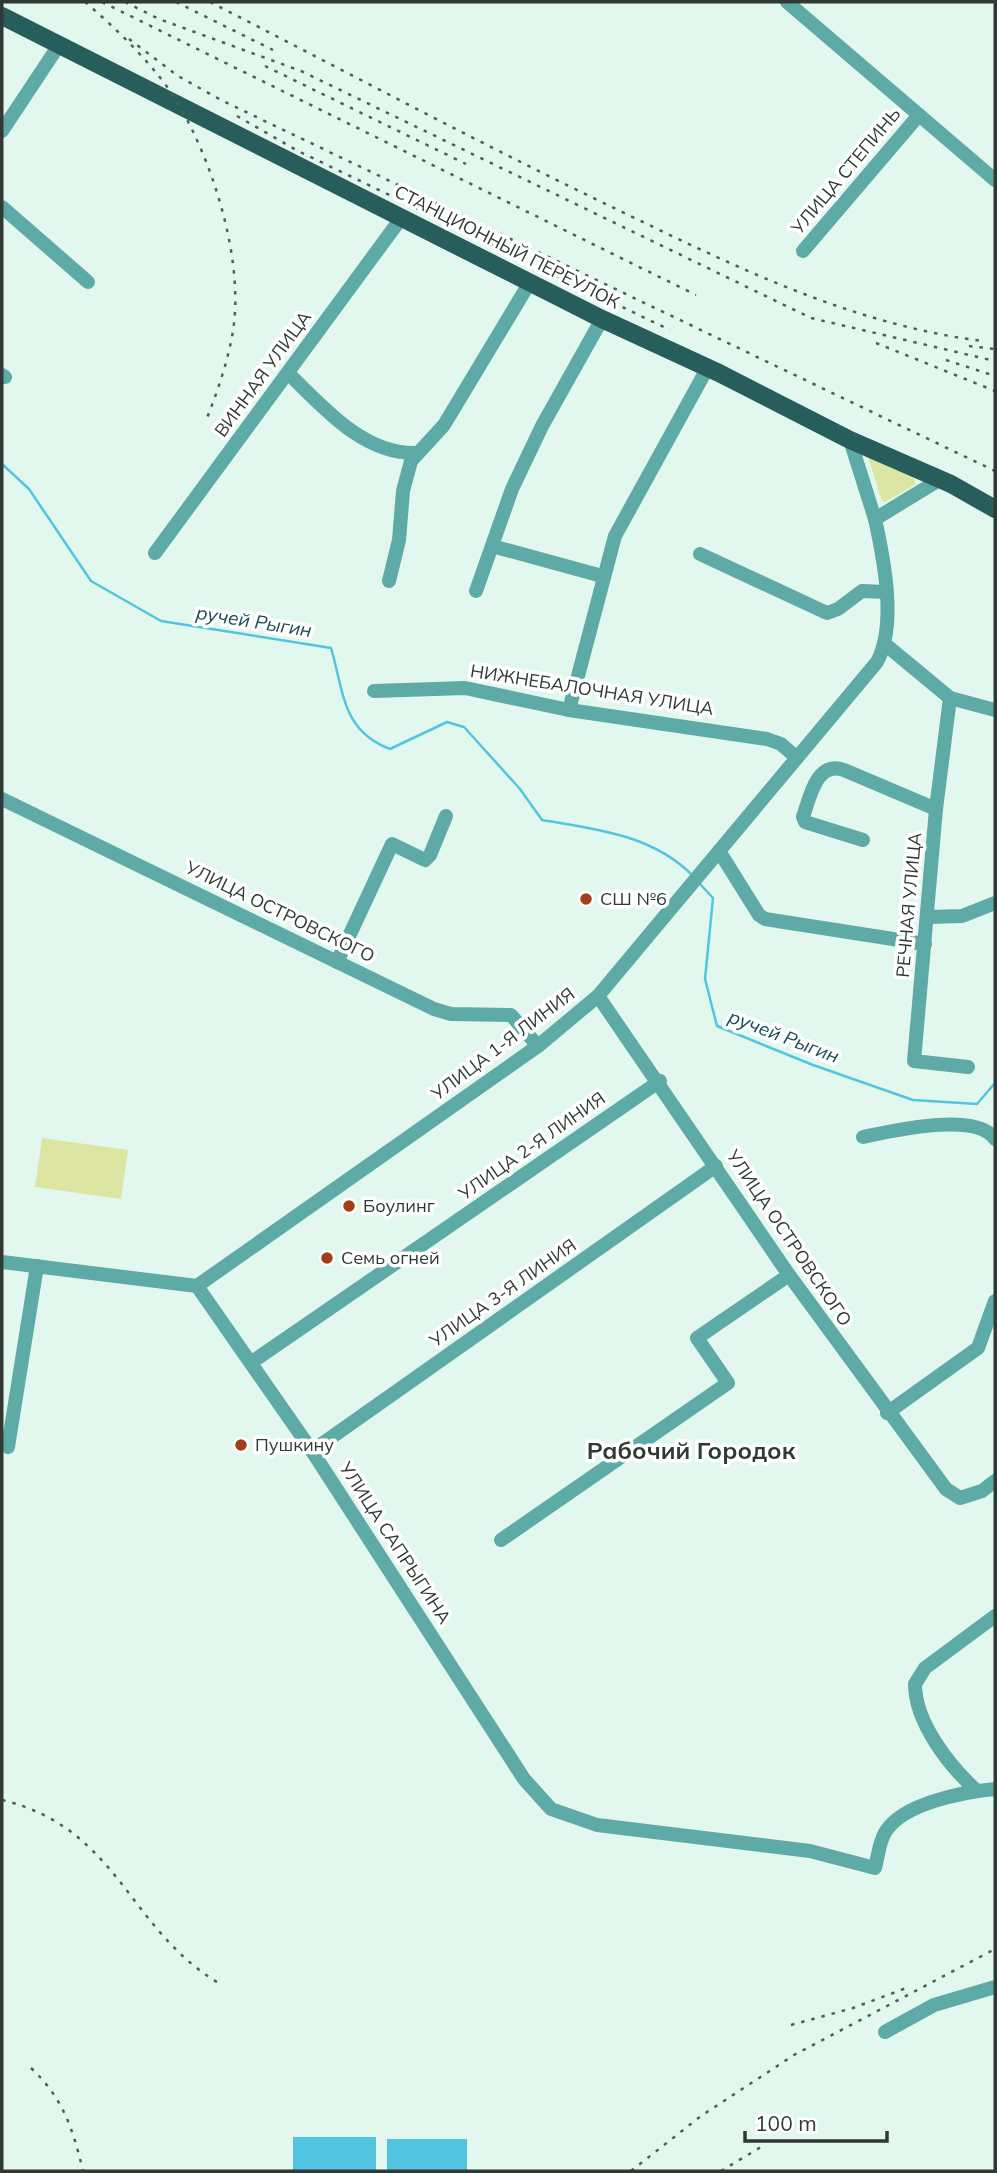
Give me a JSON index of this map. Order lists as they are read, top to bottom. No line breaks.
{"streets":{"main road":["СТАНЦИОННЫЙ ПЕРЕУЛОК"],"street":["УЛИЦА СТЕПИНЬ","ВИННАЯ УЛИЦА","НИЖНЕБАЛОЧНАЯ УЛИЦА","РЕЧНАЯ УЛИЦА","УЛИЦА ОСТРОВСКОГО","УЛИЦА 1-Я ЛИНИЯ","УЛИЦА 2-Я ЛИНИЯ","УЛИЦА 3-Я ЛИНИЯ","УЛИЦА САПРЫГИНА"]},"crossings":[["СТАНЦИОННЫЙ ПЕРЕУЛОК","ВИННАЯ УЛИЦА"],["НИЖНЕБАЛОЧНАЯ УЛИЦА","УЛИЦА 1-Я ЛИНИЯ"],["УЛИЦА ОСТРОВСКОГО","УЛИЦА 1-Я ЛИНИЯ"],["УЛИЦА ОСТРОВСКОГО","УЛИЦА 2-Я ЛИНИЯ"],["УЛИЦА ОСТРОВСКОГО","УЛИЦА 3-Я ЛИНИЯ"],["УЛИЦА 1-Я ЛИНИЯ","УЛИЦА САПРЫГИНА"],["УЛИЦА 2-Я ЛИНИЯ","УЛИЦА САПРЫГИНА"],["УЛИЦА 3-Я ЛИНИЯ","УЛИЦА САПРЫГИНА"]],"districts":["Рабочий Городок"],"water":["ручей Рыгин"],"places":["СШ №6","Боулинг","Семь огней","Пушкину"],"scale_bar":"100 m"}
